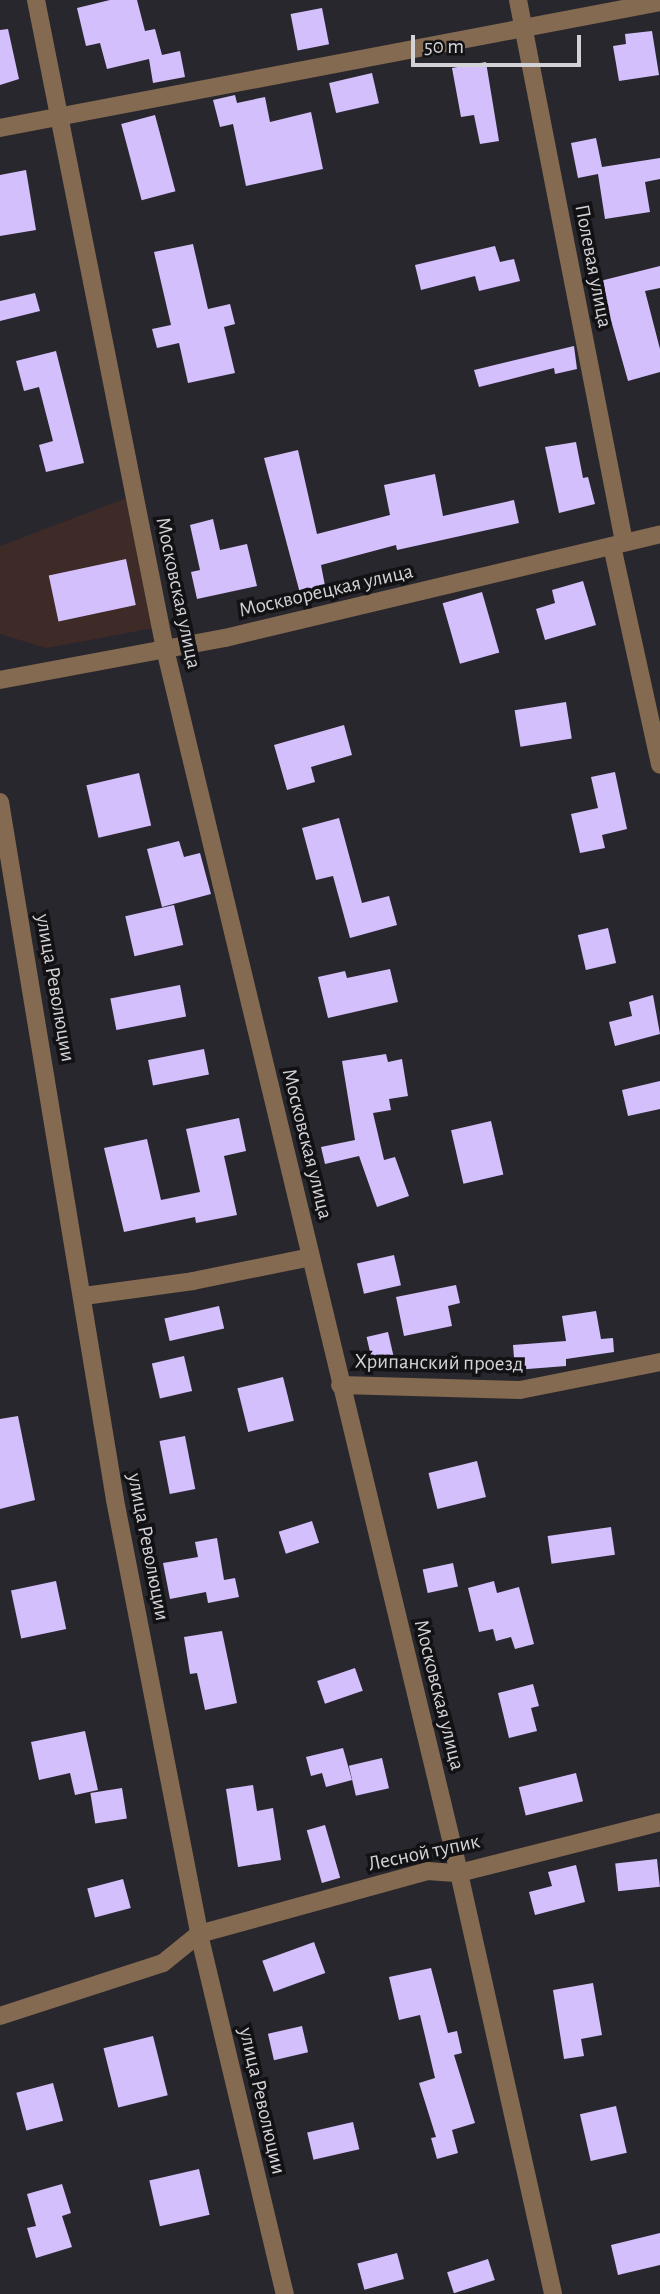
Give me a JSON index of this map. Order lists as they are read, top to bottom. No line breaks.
{"streets":{"street":["Полевая улица","Москворецкая улица","Московская улица","улица Революции","Хрипанский проезд","Лесной тупик"]},"crossings":[["Полевая улица","Москворецкая улица"],["Москворецкая улица","Московская улица"],["Московская улица","Хрипанский проезд"],["Московская улица","Лесной тупик"],["улица Революции","Лесной тупик"]],"scale_bar":"50 m"}
